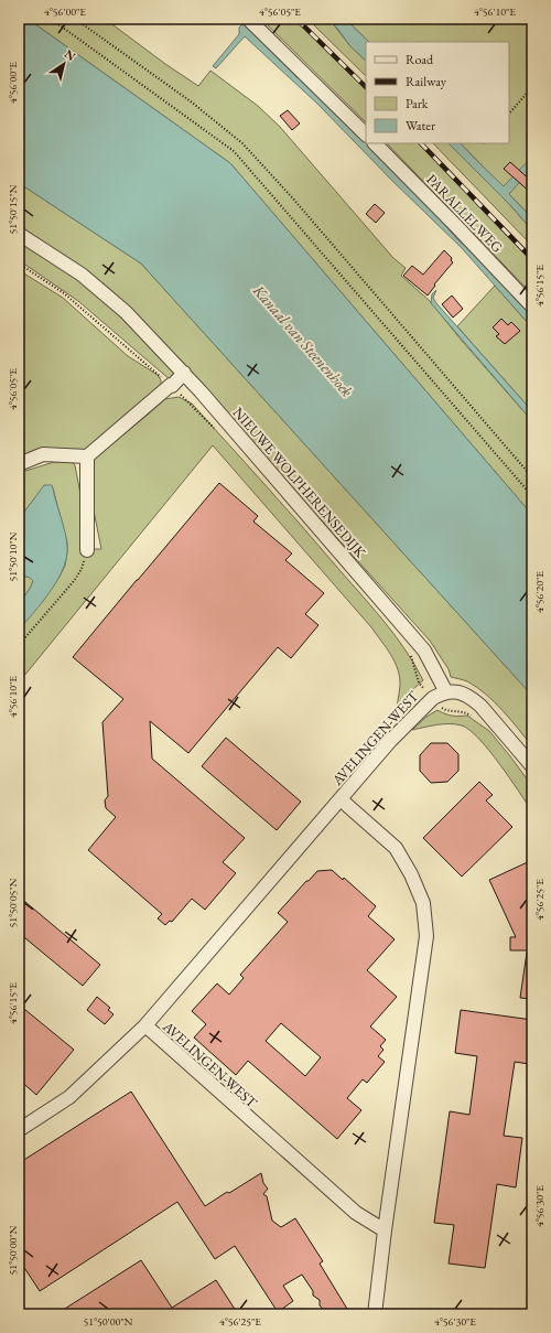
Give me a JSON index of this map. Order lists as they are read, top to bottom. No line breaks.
{"streets":{"street":["PARALLELWEG","NIEUWE WOLPHERENSEDIJK","AVELINGEN-WEST"]},"water":["Kanaal van Steenenhoek"],"legend":["Road","Railway","Park","Water"],"north":"top right","coordinates":["4°56'00\"E","4°56'05\"E","4°56'10\"E","51°50'15\"N","4°56'15\"E","51°50'10\"N","4°56'20\"E","4°56'25\"E","51°50'05\"N","4°56'30\"E","51°50'00\"N"]}
